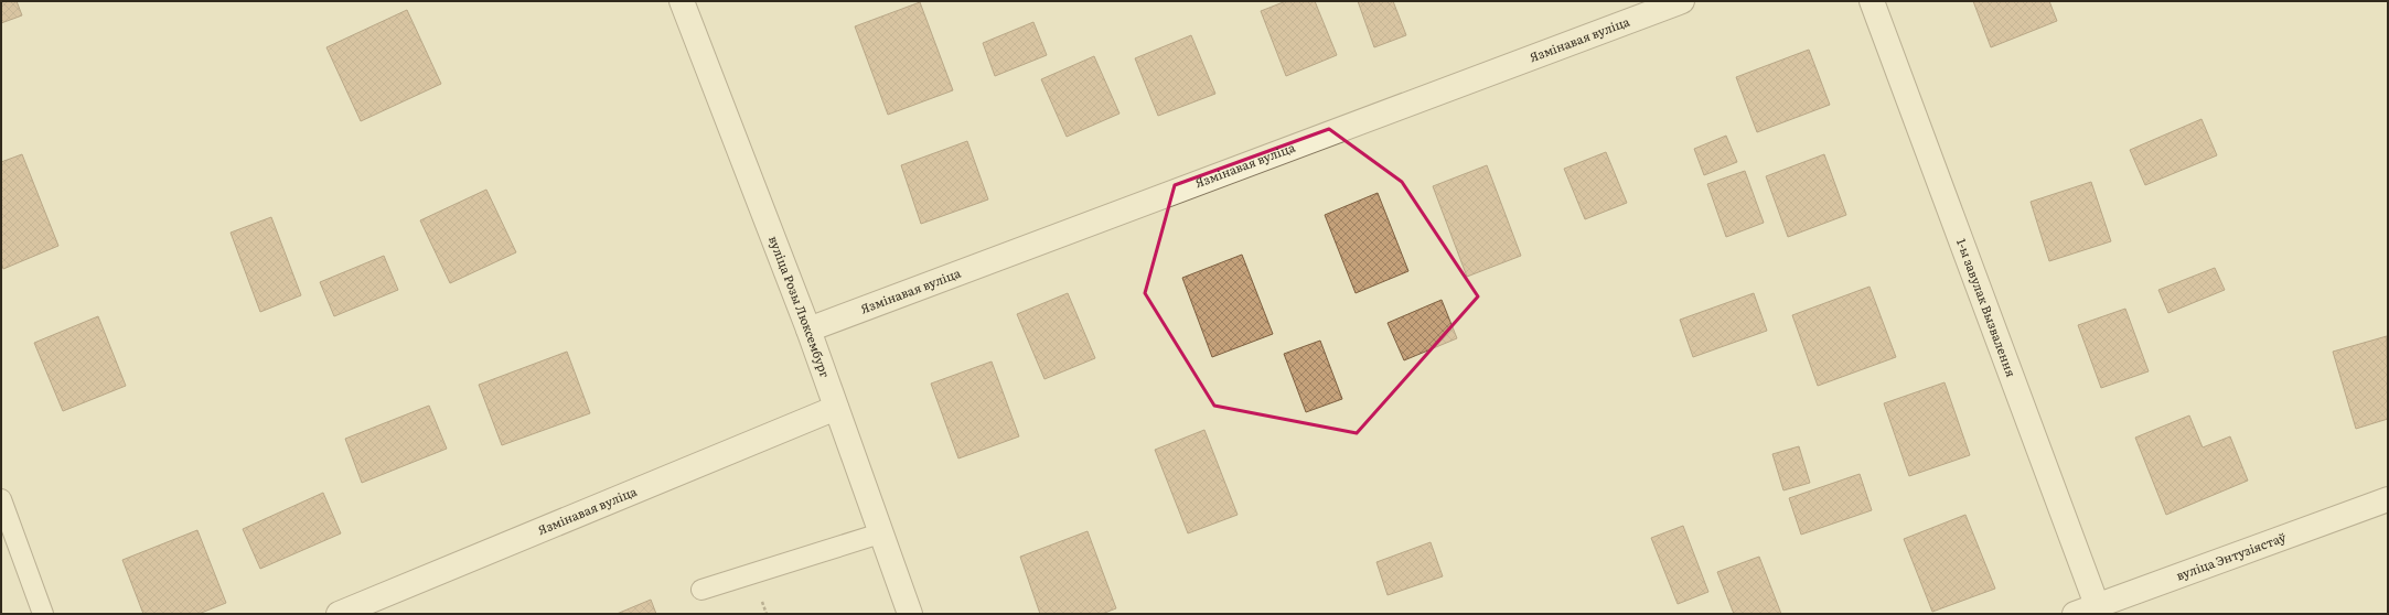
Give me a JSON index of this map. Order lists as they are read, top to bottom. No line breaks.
{"streets":{"street":["Язмінавая вуліца","вуліца Розы Люксембург","1-ы завулак Вызвалення","вуліца Энтузіястаў"]},"crossings":[["Язмінавая вуліца","вуліца Розы Люксембург"],["1-ы завулак Вызвалення","вуліца Энтузіястаў"]]}
